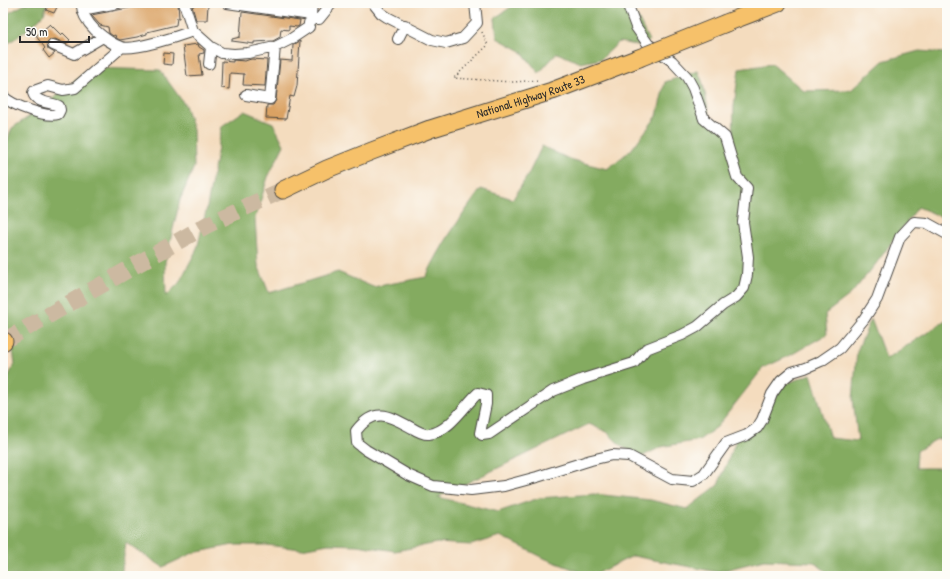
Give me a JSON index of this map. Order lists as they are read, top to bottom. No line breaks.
{"streets":{"highway":["National Highway Route 33"]},"scale_bar":"50 m"}
